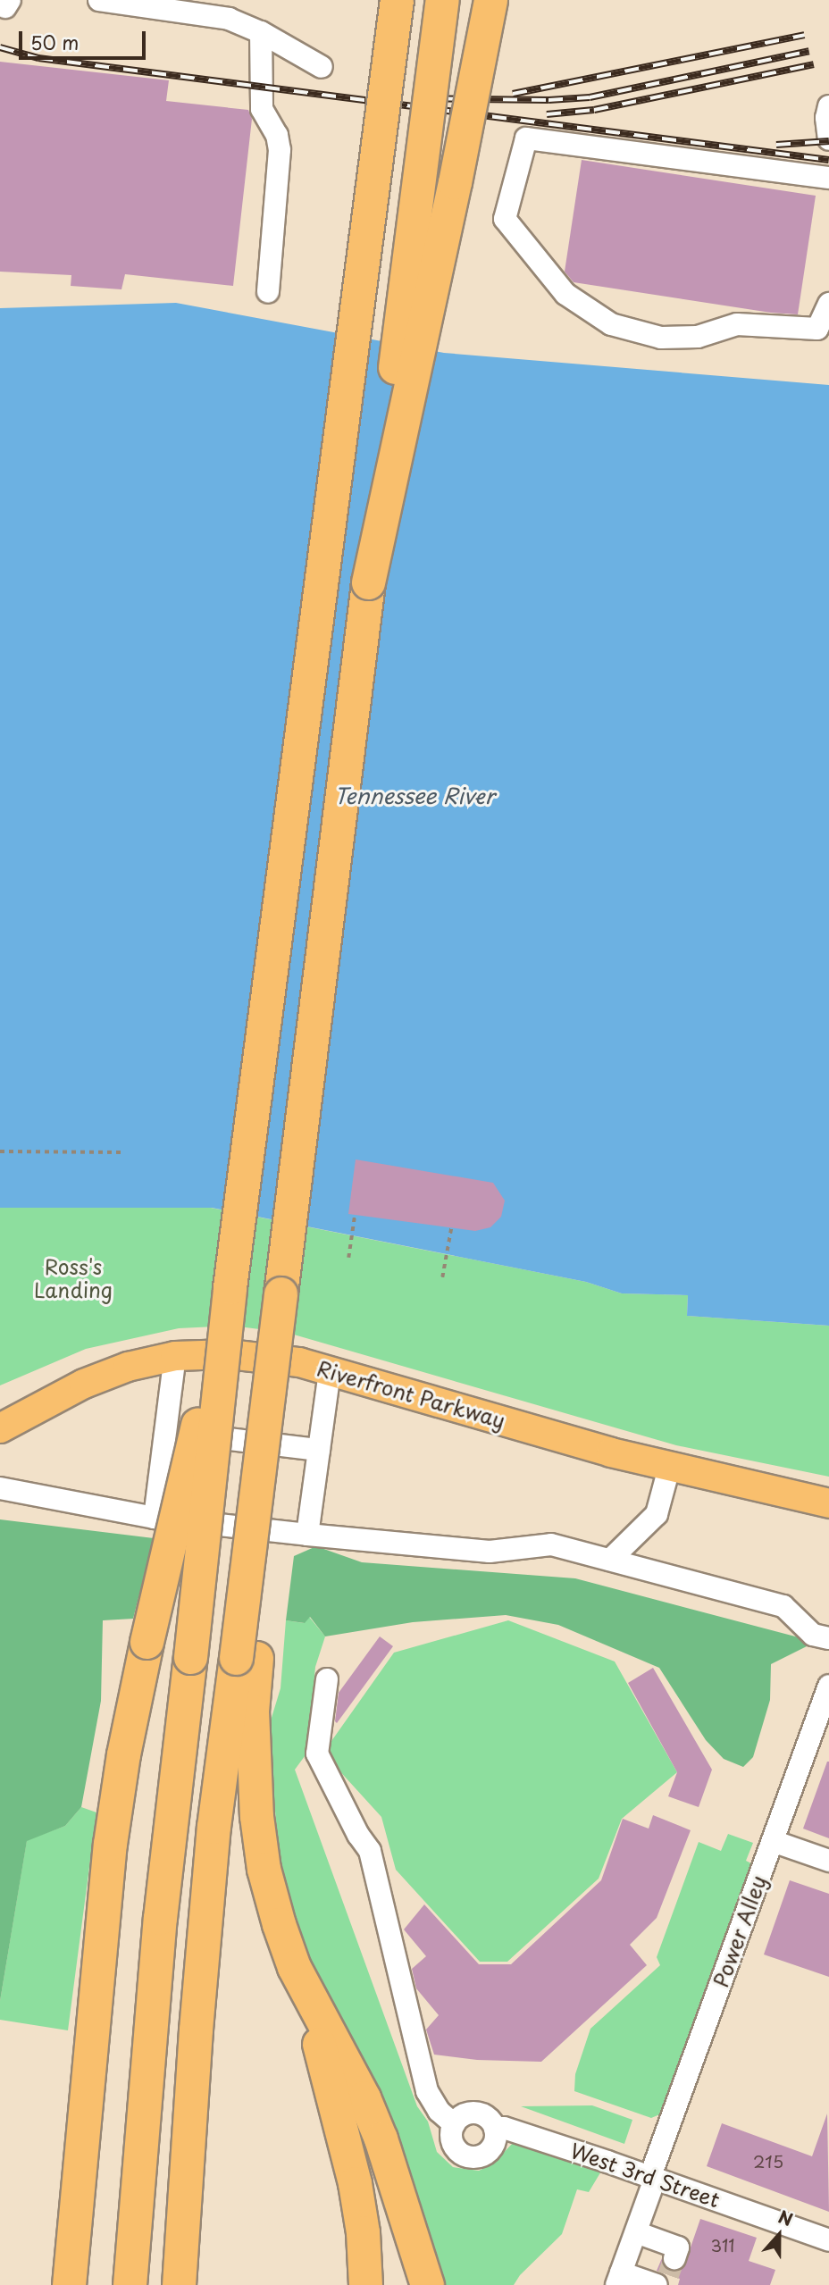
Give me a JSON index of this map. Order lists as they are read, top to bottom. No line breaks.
{"streets":{"main road":["Riverfront Parkway"],"street":["Power Alley","West 3rd Street"]},"crossings":[["Power Alley","West 3rd Street"]],"water":["Tennessee River"],"parks":["Ross's Landing"],"house_numbers":["215","311"],"scale_bar":"50 m","north":"top"}
